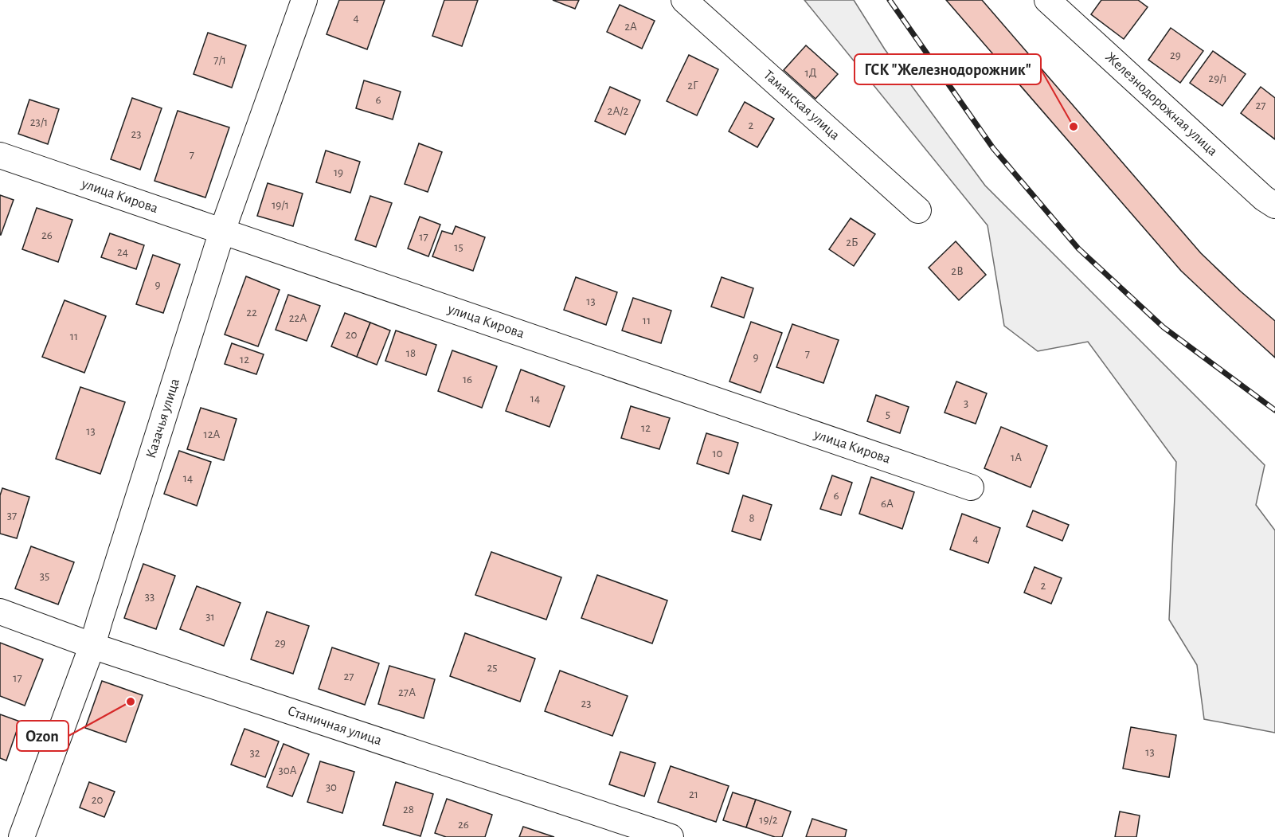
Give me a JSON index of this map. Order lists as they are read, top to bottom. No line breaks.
{"streets":{"street":["Железнодорожная улица","Таманская улица","улица Кирова","Казачья улица","Станичная улица"]},"crossings":[["улица Кирова","Казачья улица"],["Казачья улица","Станичная улица"]],"places":["ГСК \"Железнодорожник\"","Ozon"],"house_numbers":["4","2А","29","7/1","1Д","29/1","2Г","6","27","2А/2","23/1","2","23","7","19","19/1","26","17","2Б","15","24","2В","9","13","22","22А","11","20","11","18","7","9","12","16","14","3","5","12","13","12А","10","1А","14","6","6А","37","8","4","35","2","33","31","29","25","27","17","27А","23","13","32","30А","30","21","20","28","19/2","26"]}
